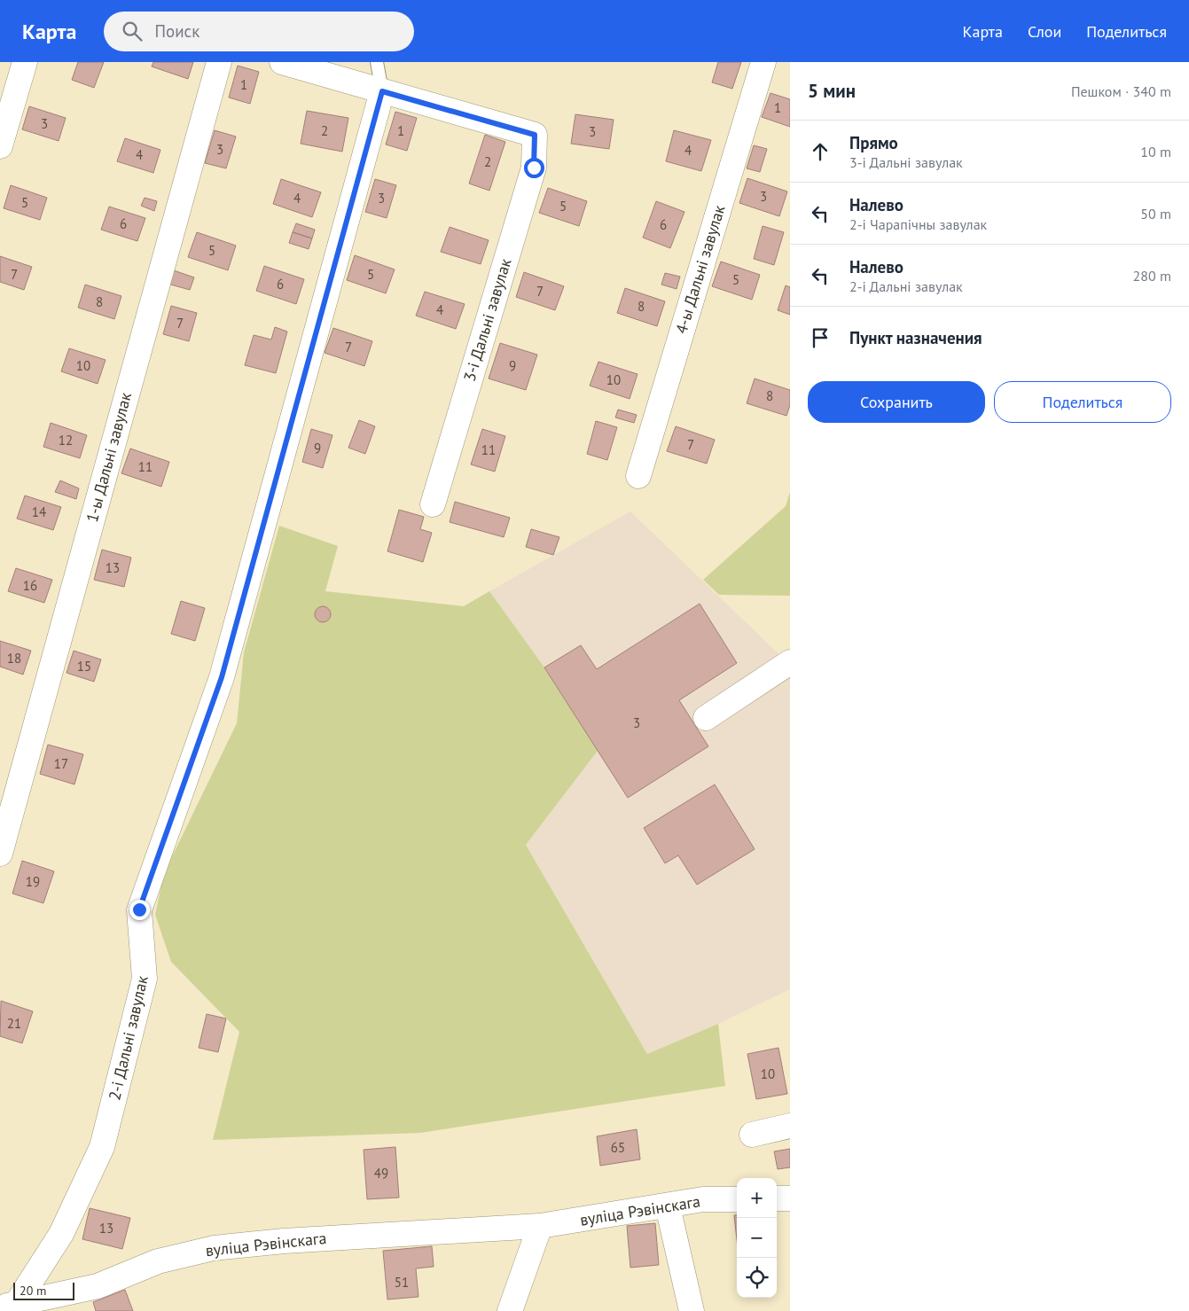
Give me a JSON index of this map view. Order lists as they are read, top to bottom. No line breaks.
{"streets":{"street":["4-ы Дальні завулак","3-і Дальні завулак","1-ы Дальні завулак","2-і Дальні завулак","вуліца Рэвінскага"]},"crossings":[["3-і Дальні завулак","2-і Дальні завулак"],["2-і Дальні завулак","вуліца Рэвінскага"]],"house_numbers":["1","1","3","2","1","3","3","4","4","2","3","4","3","5","5","6","6","5","7","5","5","6","7","8","8","4","7","7","10","9","10","8","12","7","9","11","11","14","13","16","18","15","3","17","19","21","10","65","49","13","51"],"scale_bar":"20 m","page":{"header":"Карта","search":"Поиск","nav":["Карта","Слои","Поделиться"],"heading":["5 мин","Пешком · 340 m"],"list":[["Прямо","3-і Дальні завулак","10 m"],["Налево","2-і Чарапічны завулак","50 m"],["Налево","2-і Дальні завулак","280 m"],"Пункт назначения"],"buttons":["Сохранить","Поделиться"],"map_buttons":["+","−"],"scale":"20 m"}}
